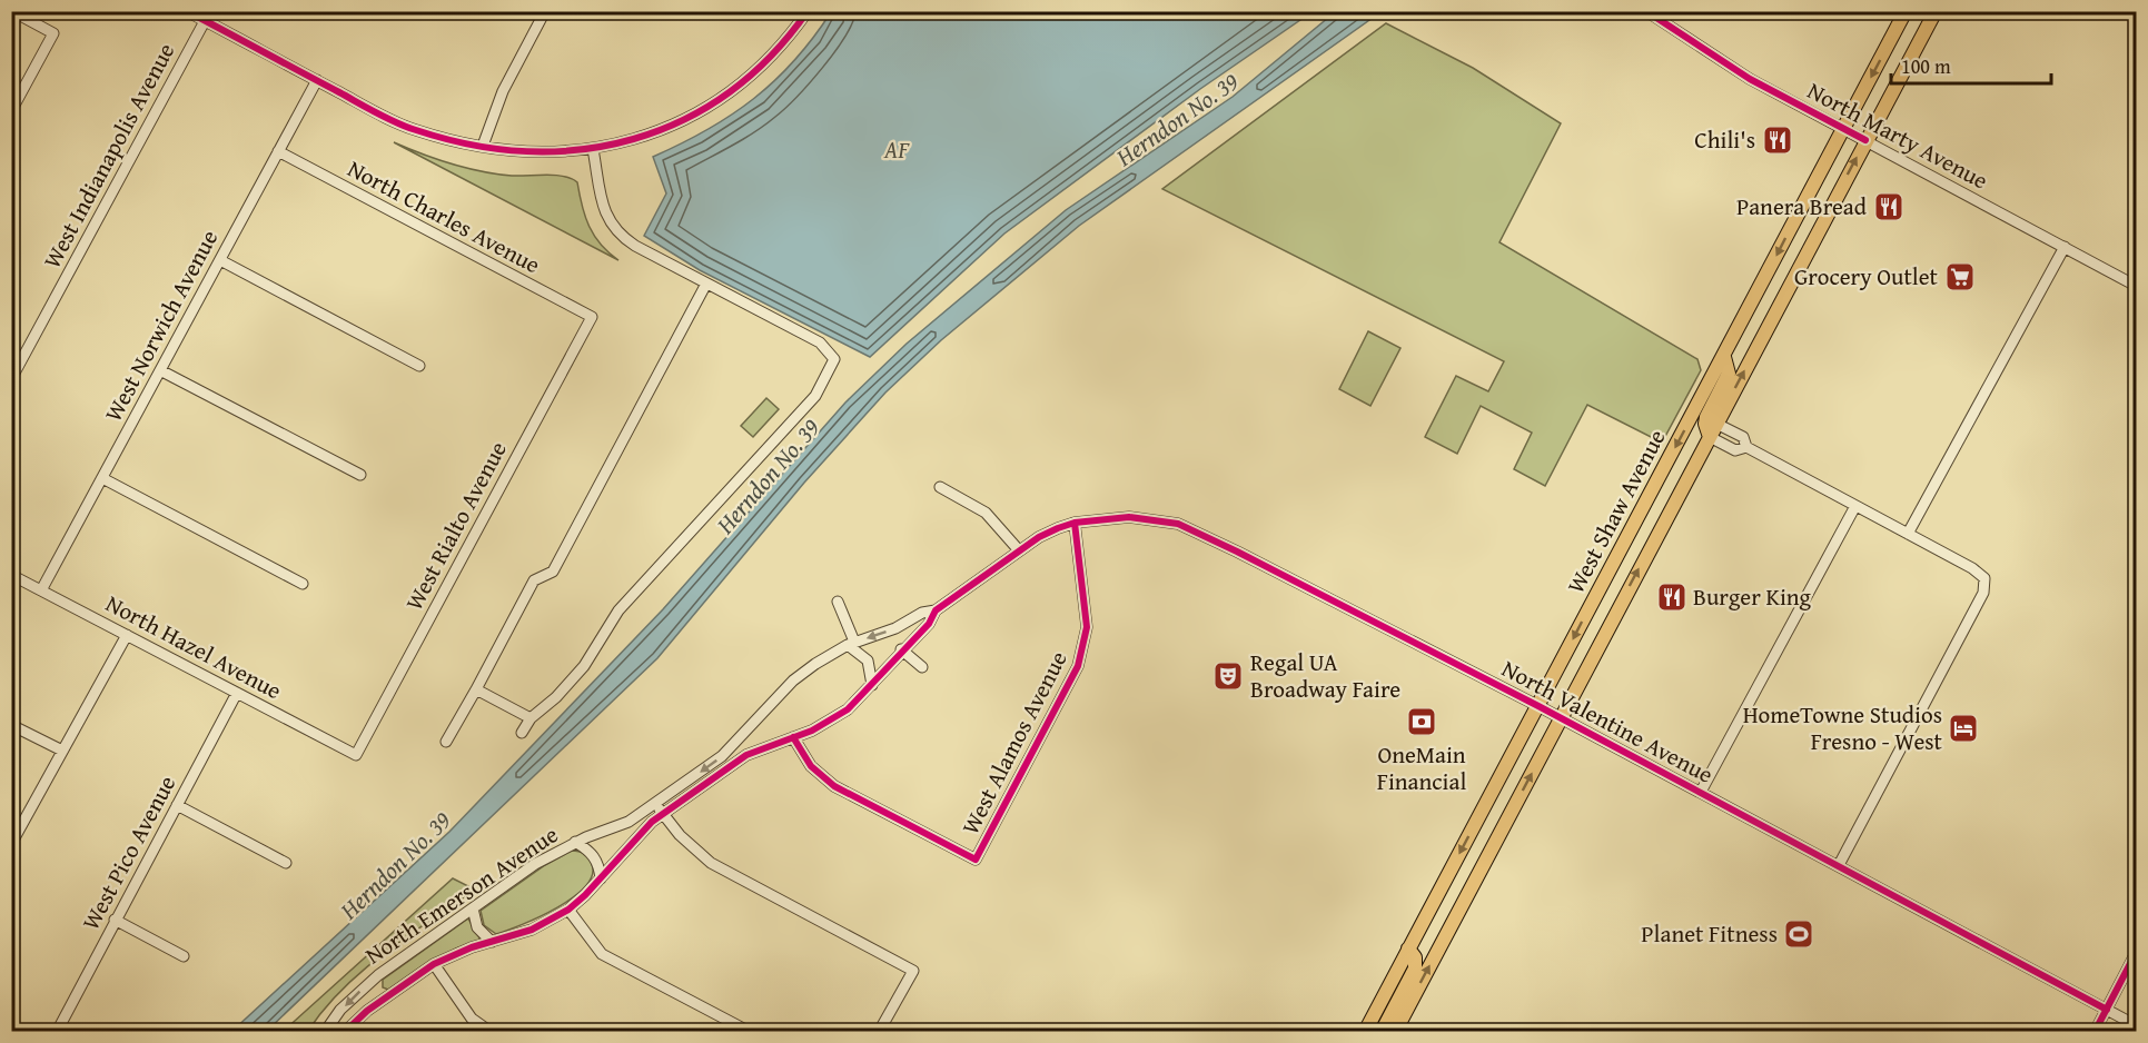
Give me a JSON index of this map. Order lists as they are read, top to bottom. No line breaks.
{"streets":{"main road":["West Shaw Avenue"],"street":["North Marty Avenue","West Indianapolis Avenue","North Charles Avenue","West Norwich Avenue","West Rialto Avenue","North Hazel Avenue","North Valentine Avenue","West Alamos Avenue","West Pico Avenue","North Emerson Avenue"]},"crossings":[["North Marty Avenue","West Shaw Avenue"],["North Charles Avenue","West Norwich Avenue"],["North Charles Avenue","West Rialto Avenue"],["West Norwich Avenue","North Hazel Avenue"],["West Shaw Avenue","North Valentine Avenue"],["West Rialto Avenue","North Hazel Avenue"],["North Hazel Avenue","West Pico Avenue"],["North Valentine Avenue","West Alamos Avenue"],["North Valentine Avenue","North Emerson Avenue"],["West Alamos Avenue","North Emerson Avenue"]],"water":["Herndon No. 39","AF"],"places":{"restaurant":["Chili's","Panera Bread","Burger King"],"supermarket":["Grocery Outlet"],"theatre":["Regal UA Broadway Faire"],"bank":["OneMain Financial"],"hotel":["HomeTowne Studios Fresno - West"],"sports":["Planet Fitness"]},"scale_bar":"100 m"}
